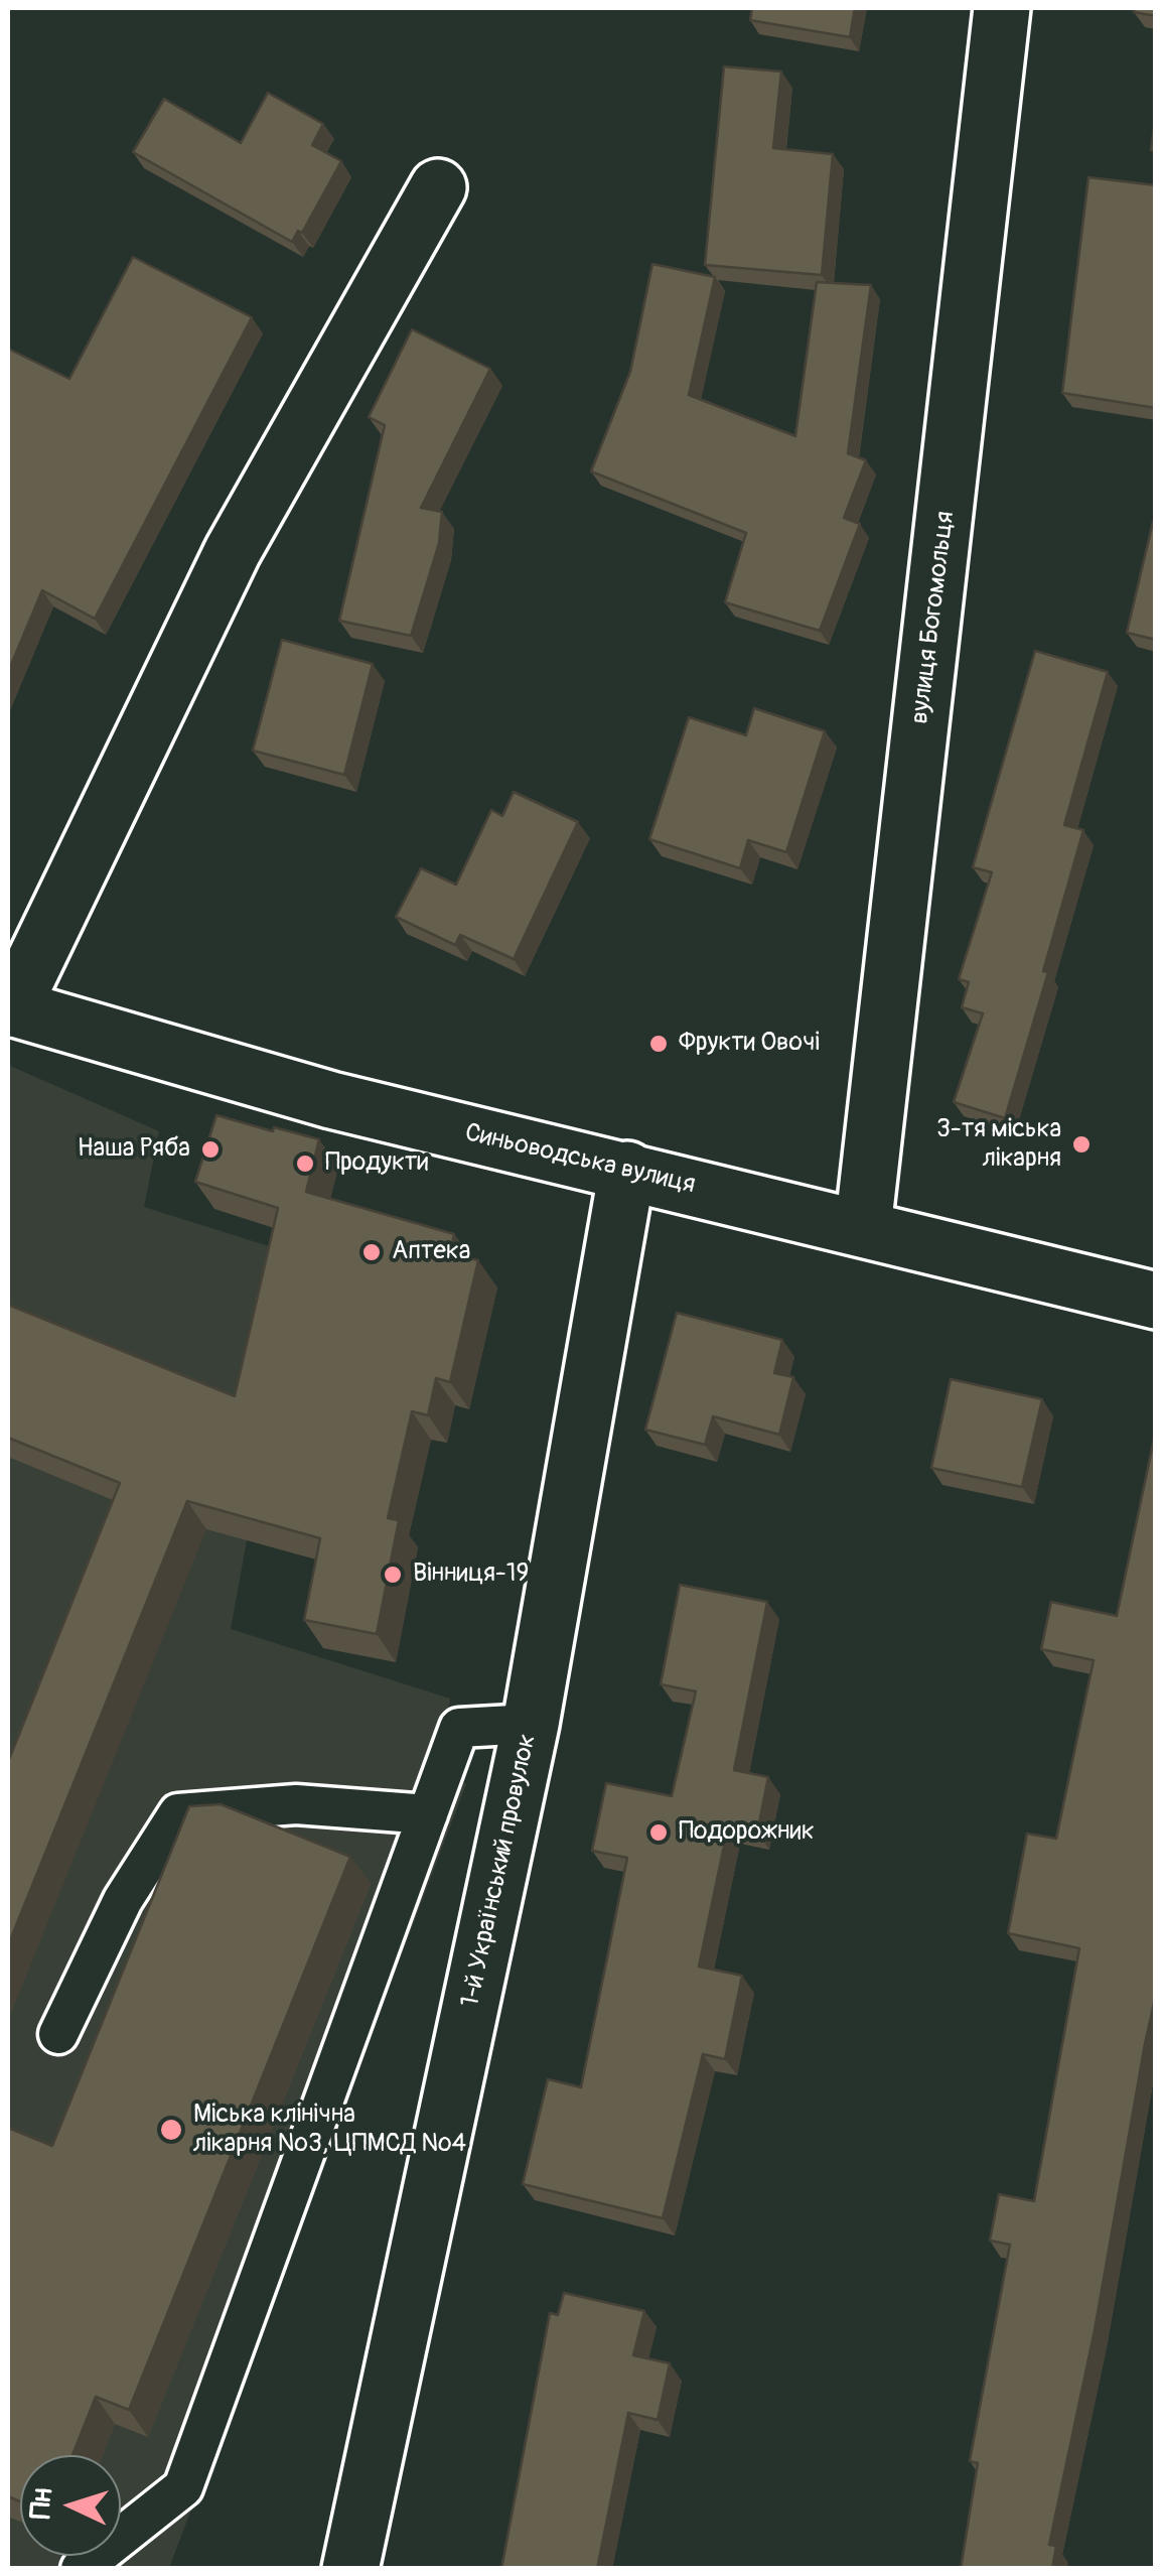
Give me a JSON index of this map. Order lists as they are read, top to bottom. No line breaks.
{"streets":{"street":["вулиця Богомольця","Синьоводська вулиця","1-й Український провулок"]},"crossings":[["вулиця Богомольця","Синьоводська вулиця"],["Синьоводська вулиця","1-й Український провулок"]],"places":["Фрукти Овочі","3-тя міська лікарня","Наша Ряба","Продукти","Аптека","Вінниця-19","Подорожник","Міська клінічна лікарня №3, ЦПМСД №4"],"north":"left"}
